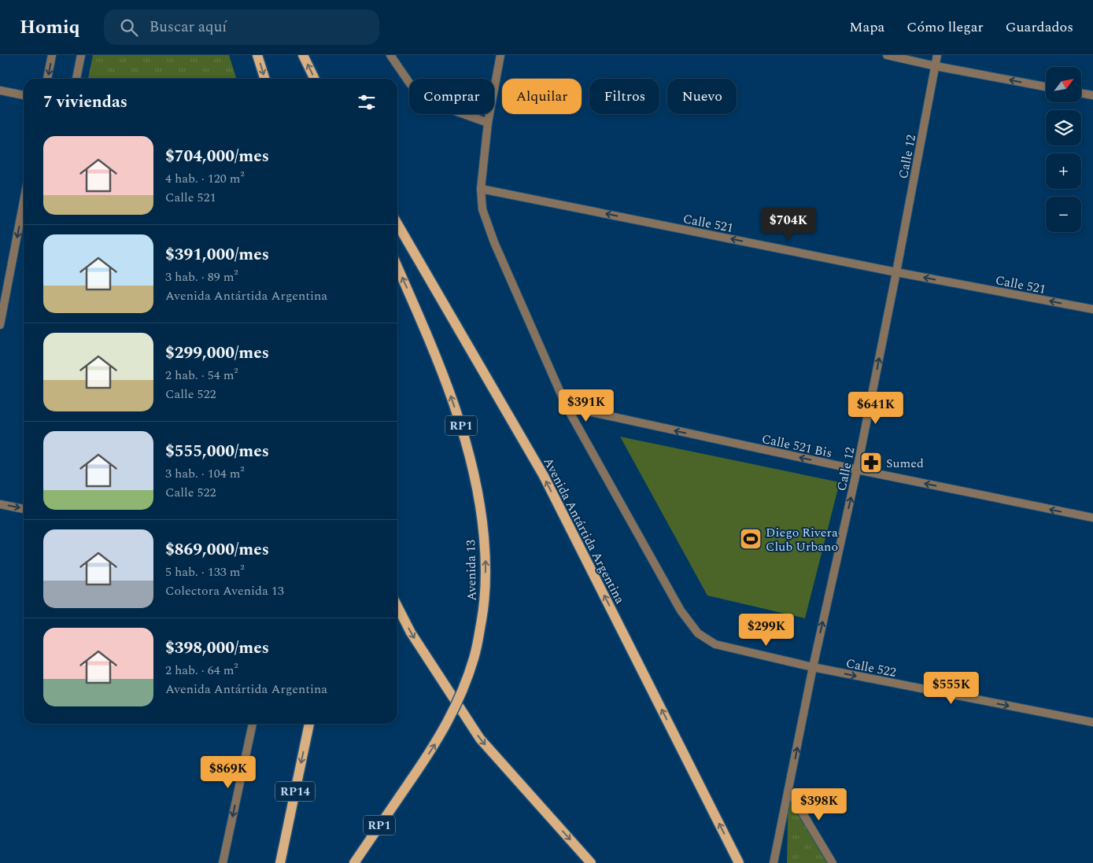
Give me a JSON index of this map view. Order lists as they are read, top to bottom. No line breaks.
{"streets":{"main road":["RP1","Avenida Antártida Argentina","Avenida 13","RP14"],"street":["Calle 12","Calle 521","Calle 521 Bis","Calle 522"]},"crossings":[["Calle 12","Calle 521"],["Calle 12","Calle 521 Bis"],["Calle 12","Calle 522"],["Calle 521 Bis","Calle 522"]],"one_way":["Calle 12","Calle 521","Calle 521 Bis","Avenida Antártida Argentina","Avenida 13","Calle 522"],"places":{"pharmacy":["Sumed"],"sports":["Diego Rivera Club Urbano"]},"north":"top right","page":{"header":"Homiq","search":"Buscar aquí","nav":["Mapa","Cómo llegar","Guardados"],"map_buttons":["+","−"],"chip":["Comprar","Alquilar","Filtros","Nuevo"],"heading":"7 viviendas","list":[{"name":"$704,000/mes","note":"4 hab. · 120 m² · Calle 521"},{"name":"$391,000/mes","note":"3 hab. · 89 m² · Avenida Antártida Argentina"},{"name":"$299,000/mes","note":"2 hab. · 54 m² · Calle 522"},{"name":"$555,000/mes","note":"3 hab. · 104 m² · Calle 522"},{"name":"$869,000/mes","note":"5 hab. · 133 m² · Colectora Avenida 13"},{"name":"$398,000/mes","note":"2 hab. · 64 m² · Avenida Antártida Argentina"}],"price":["$704K","$391K","$641K","$299K","$555K","$869K","$398K"]}}
